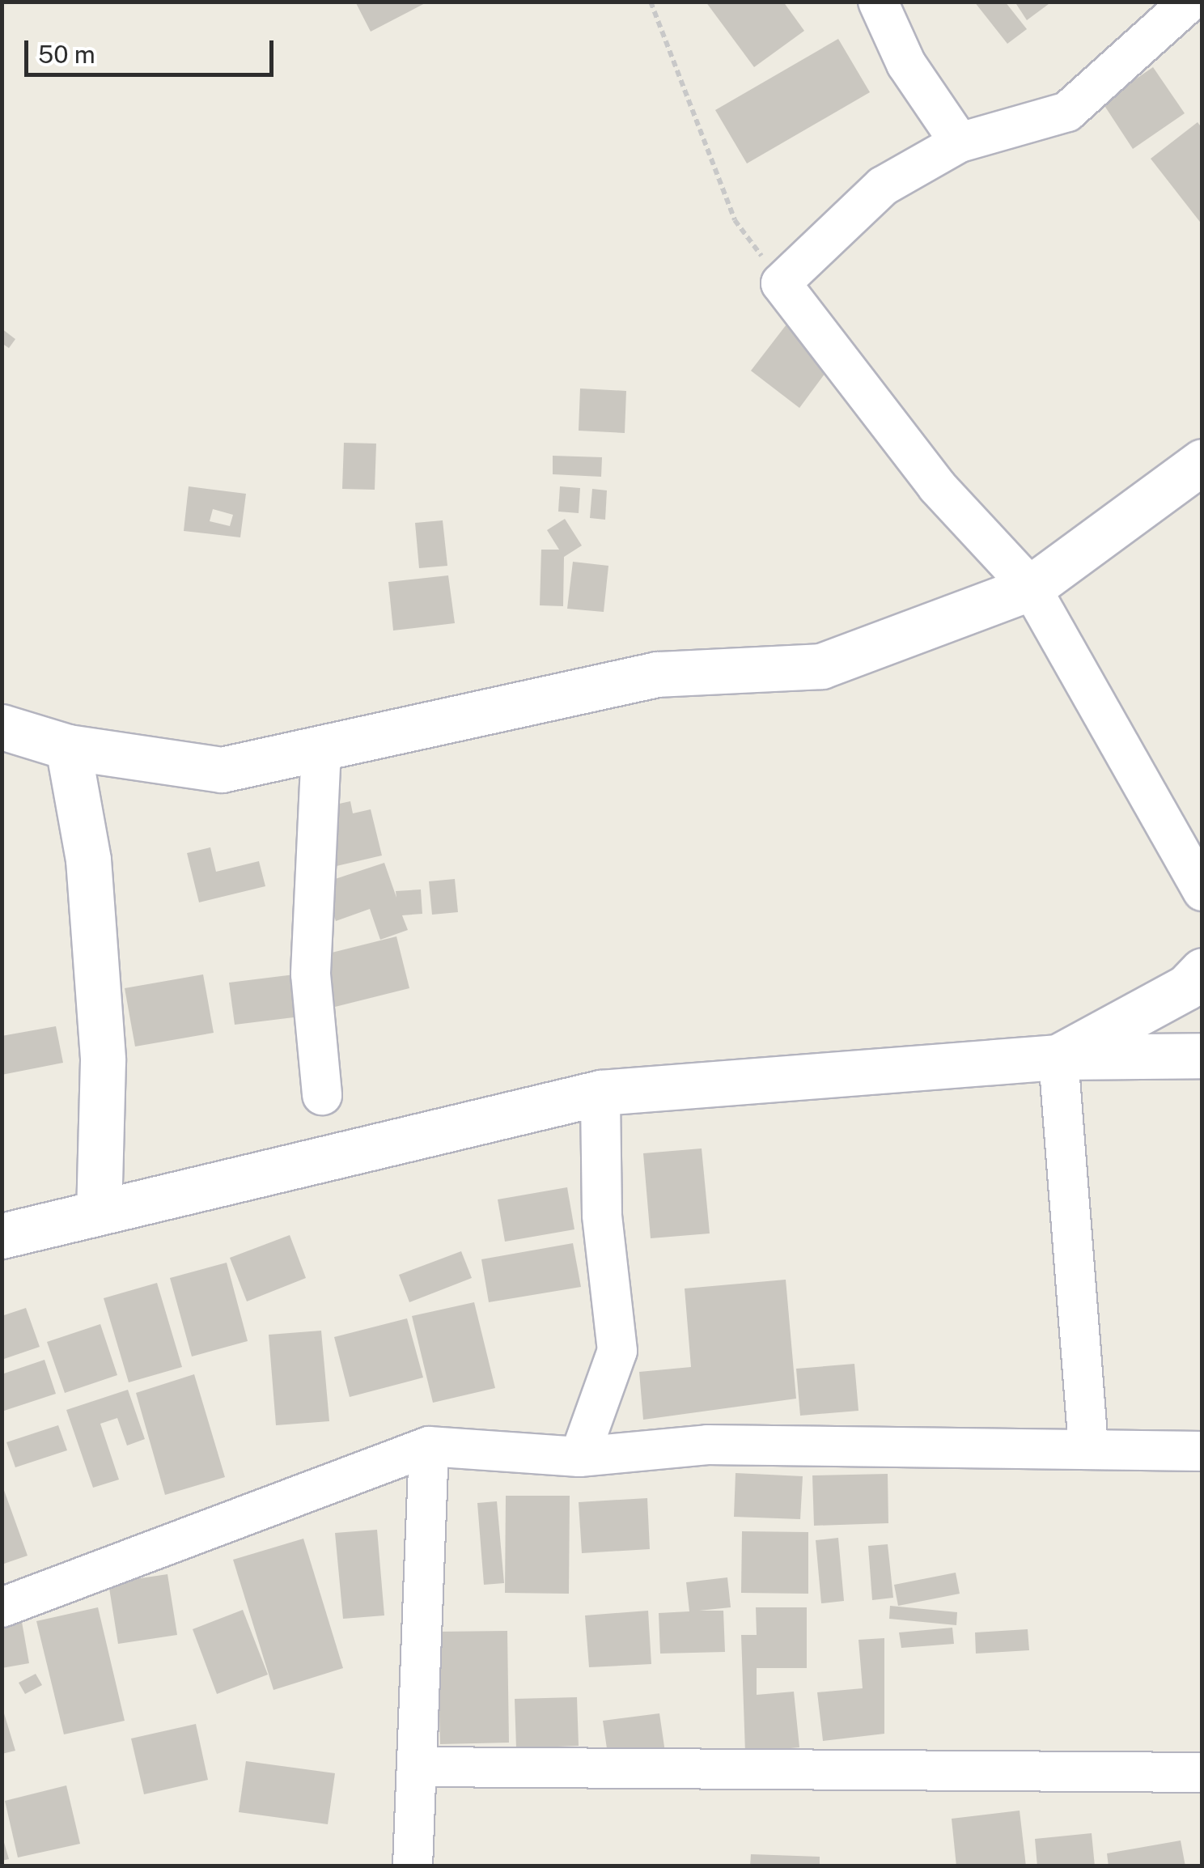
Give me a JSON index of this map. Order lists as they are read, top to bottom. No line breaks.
{"scale_bar":"50 m"}
